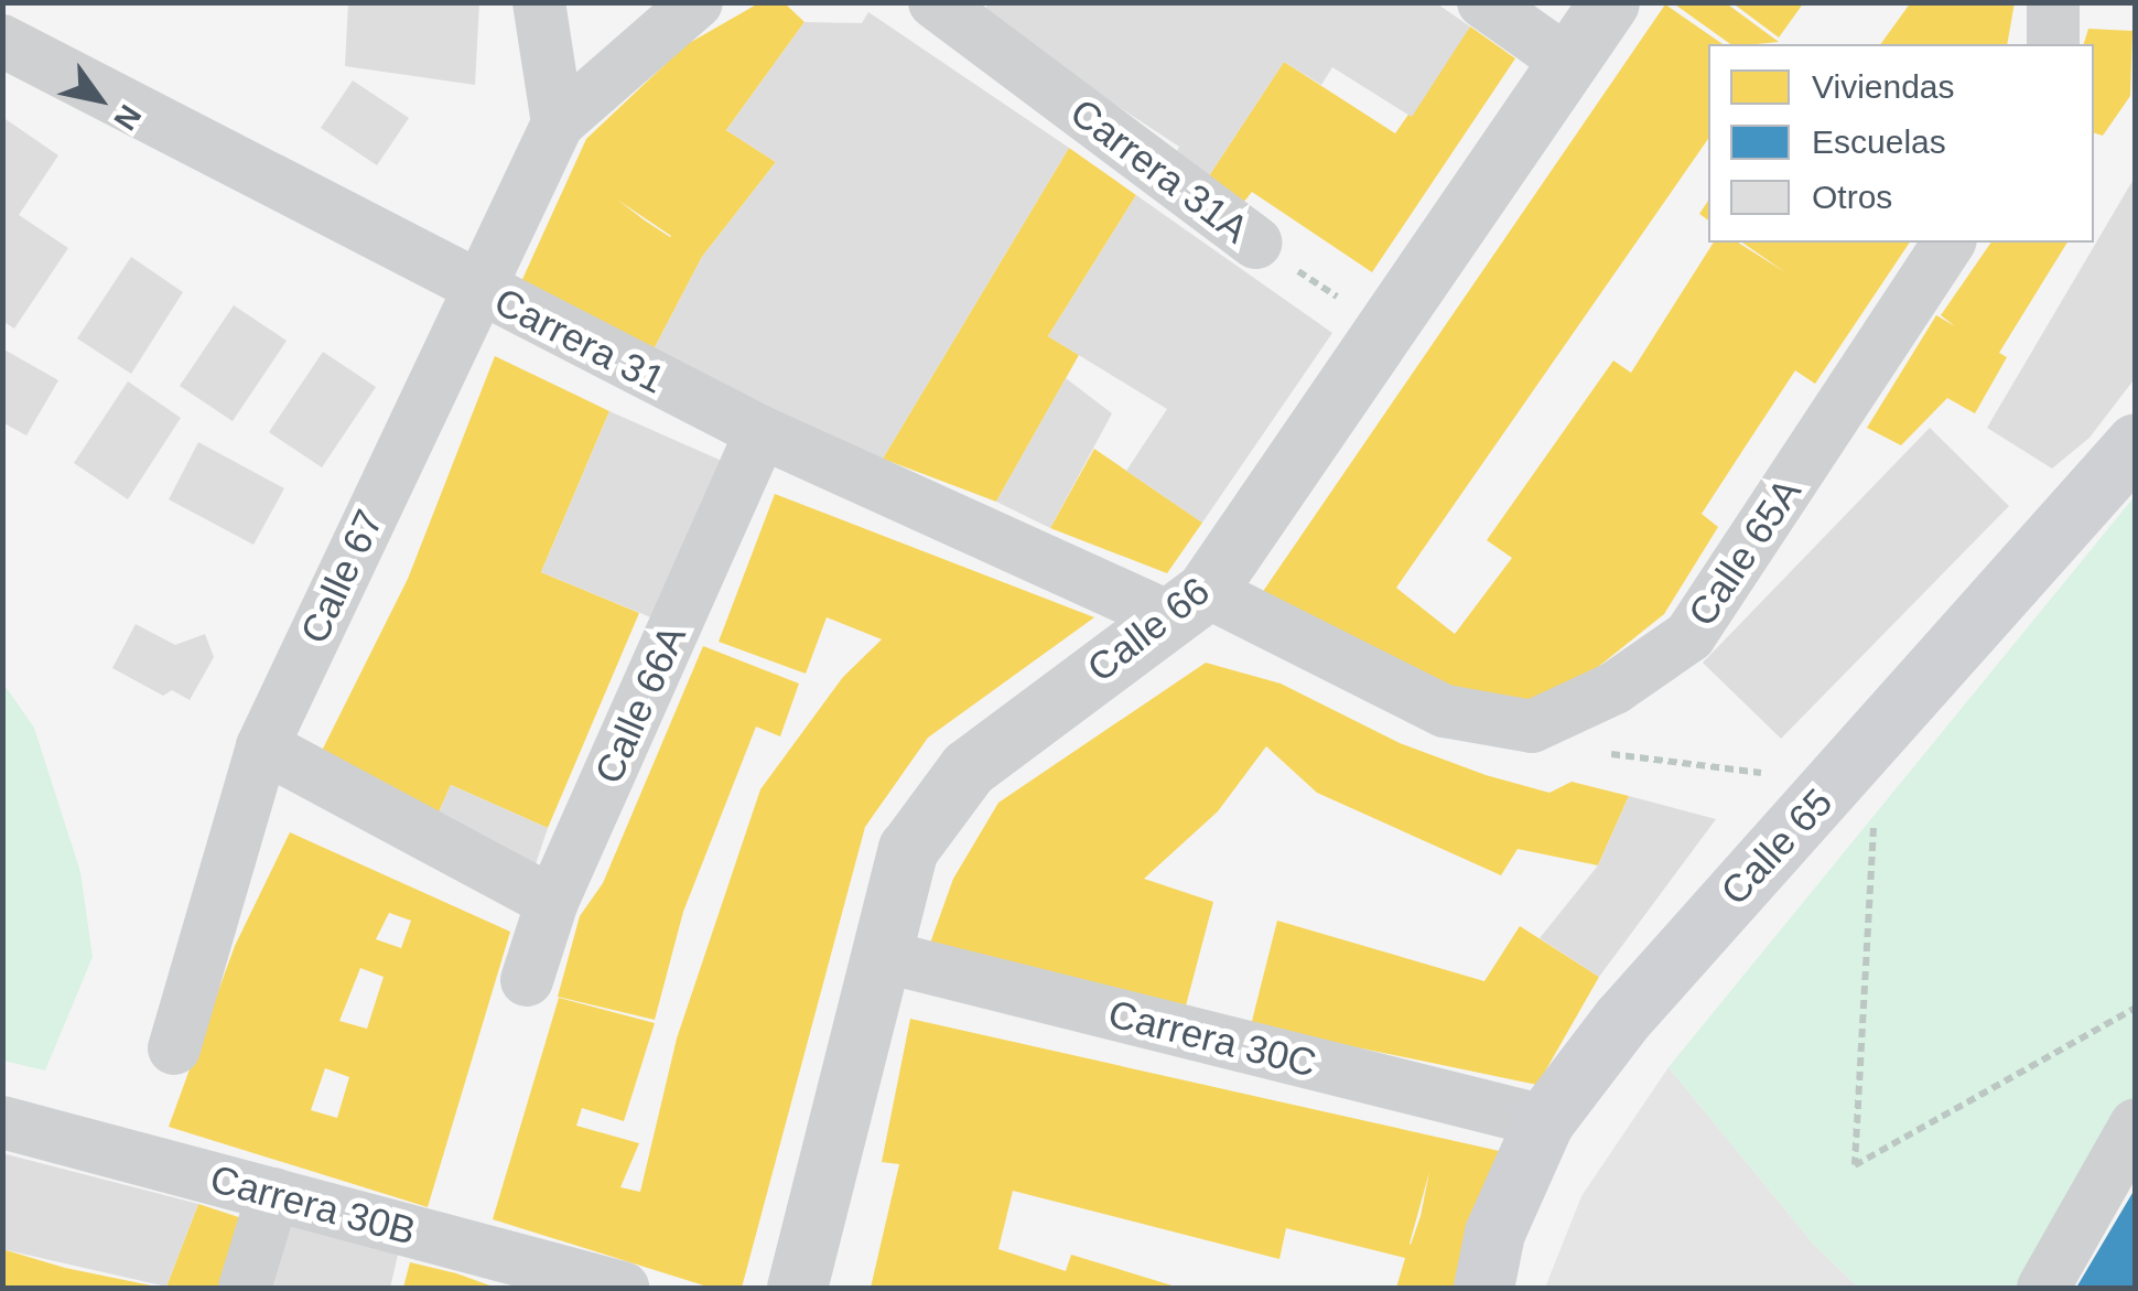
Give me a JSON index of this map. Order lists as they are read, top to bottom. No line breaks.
{"streets":{"main road":["Calle 65"],"street":["Carrera 31A","Carrera 31","Calle 65A","Calle 67","Calle 66","Calle 66A","Carrera 30C","Carrera 30B"]},"crossings":[["Carrera 31A","Calle 66"],["Carrera 31","Calle 67"],["Carrera 31","Calle 66"],["Carrera 31","Calle 66A"],["Calle 66","Carrera 30C"],["Calle 65","Carrera 30C"]],"legend":["Viviendas","Escuelas","Otros"],"north":"bottom right"}
